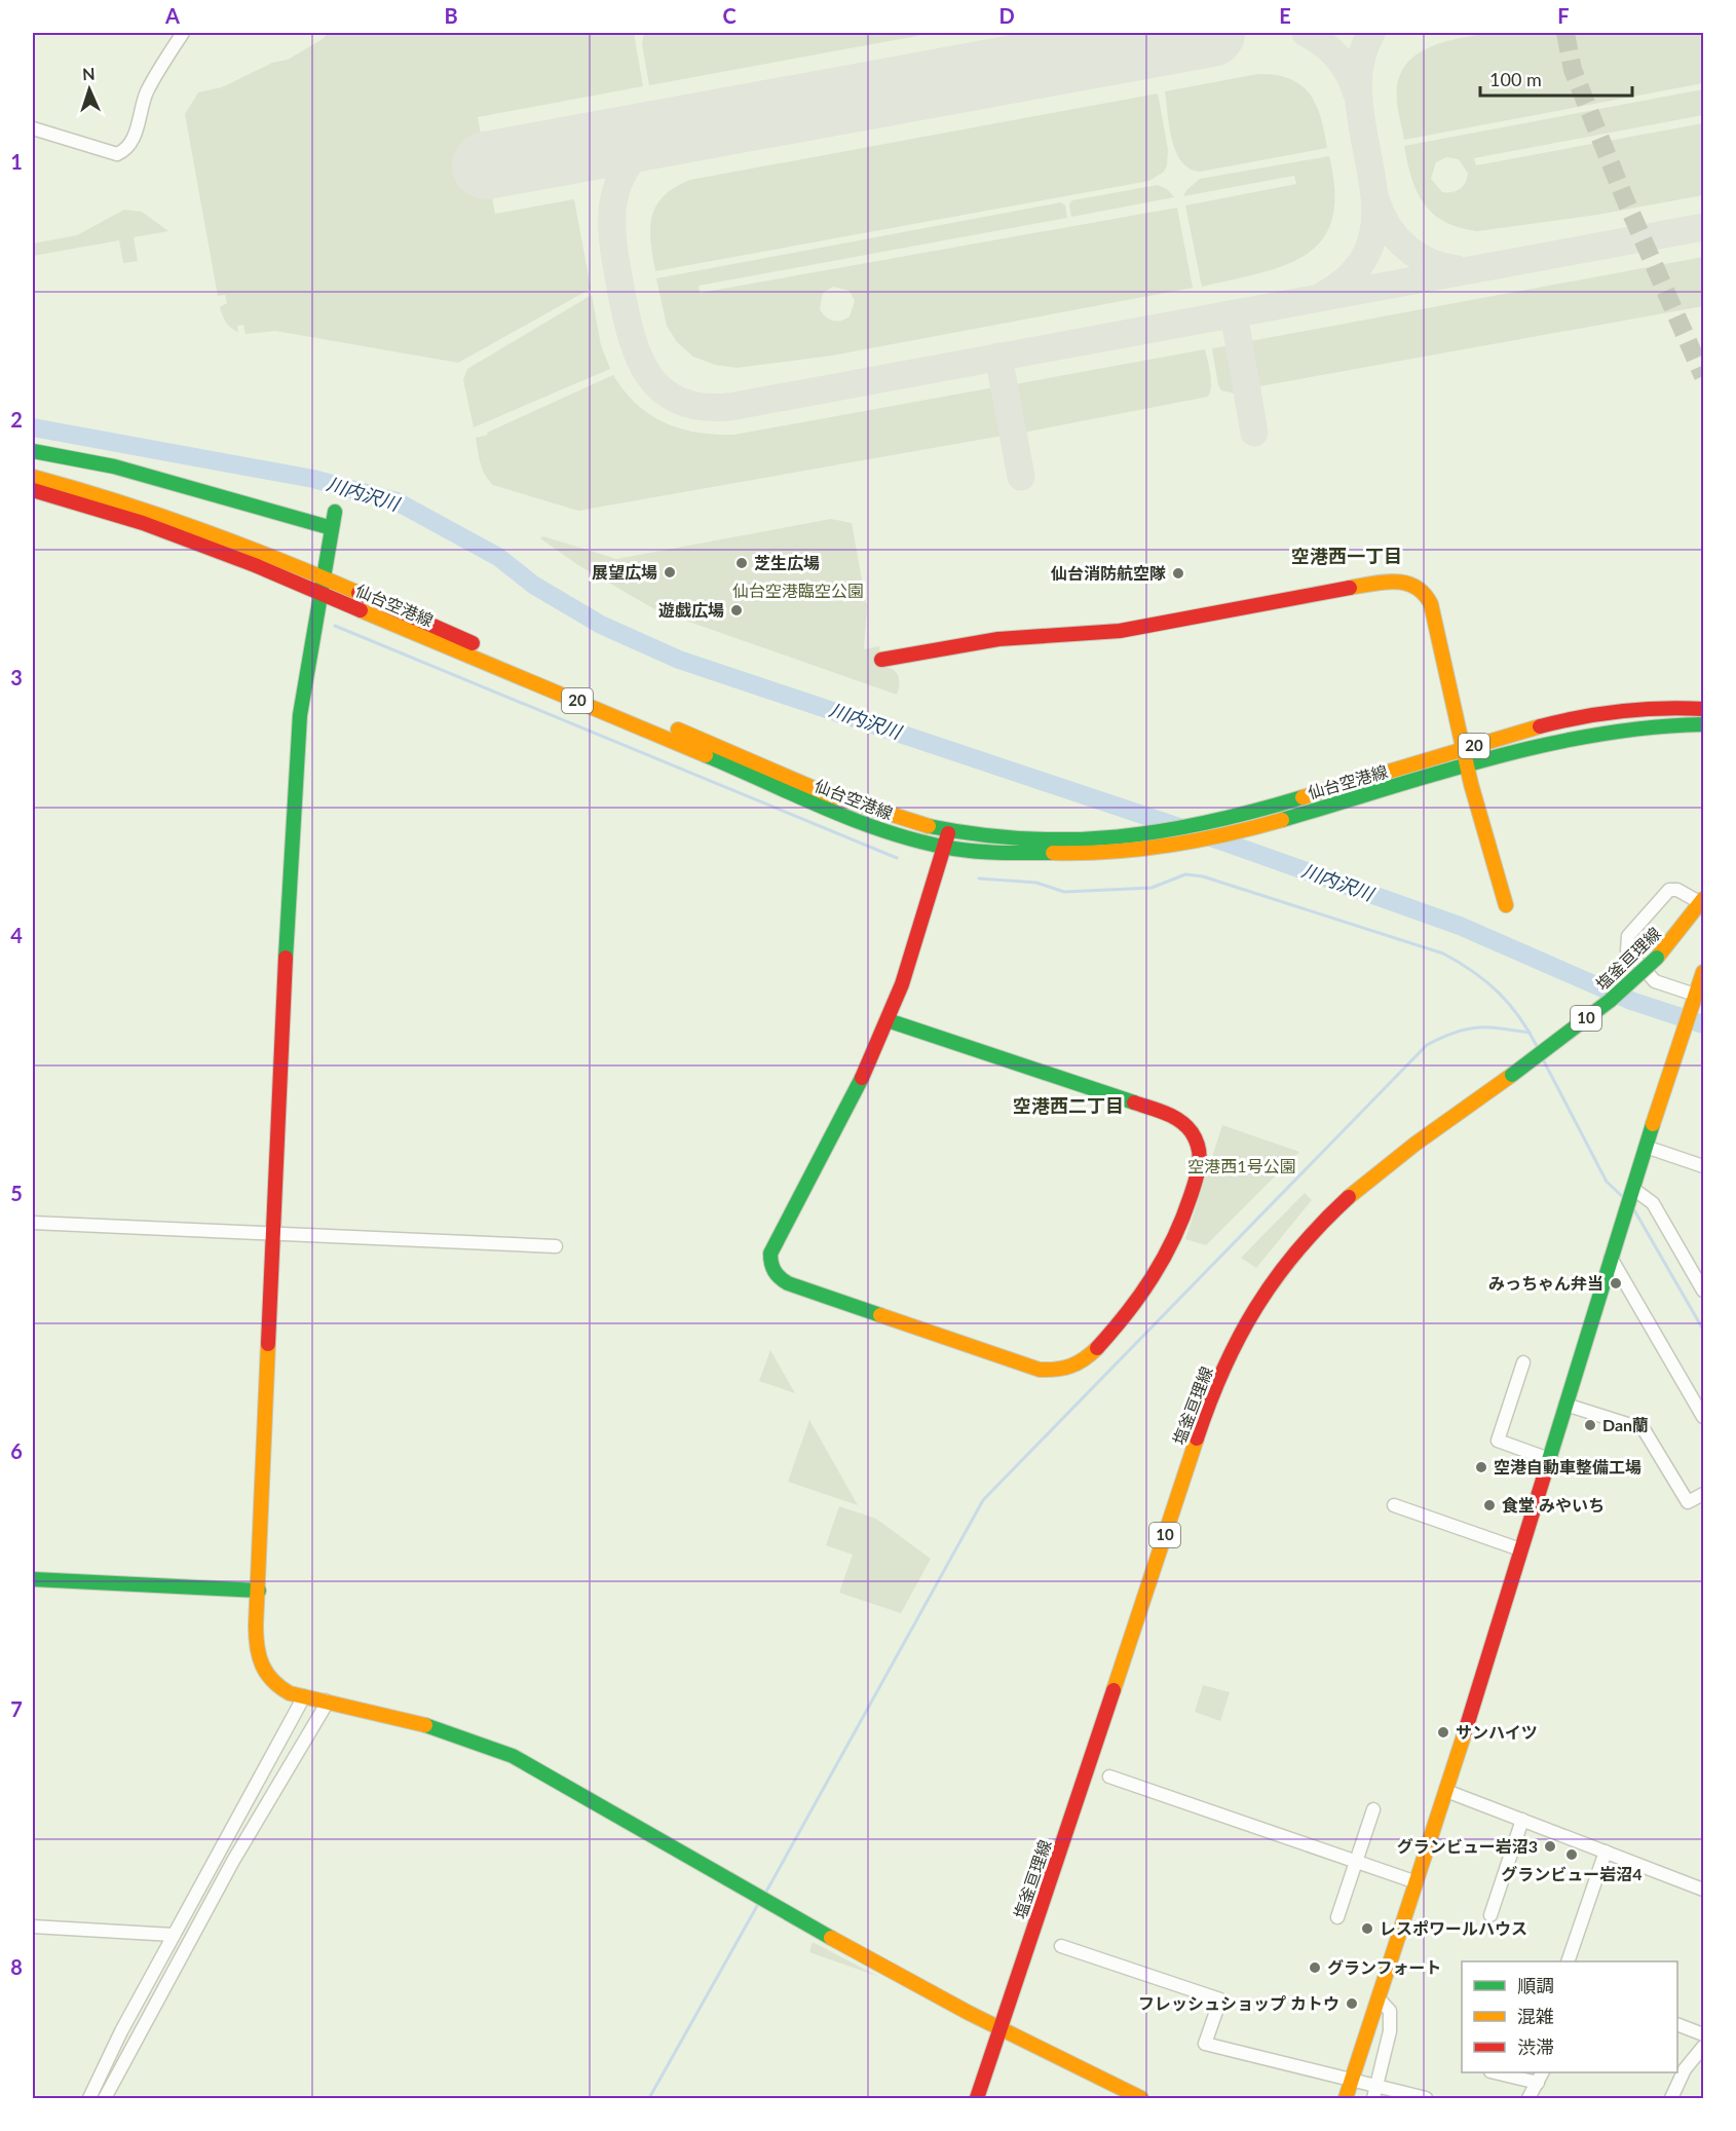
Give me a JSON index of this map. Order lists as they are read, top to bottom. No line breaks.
{"streets":{"street":["仙台空港線","20","塩釜亘理線","10"]},"districts":["空港西一丁目","空港西二丁目"],"water":["川内沢川"],"parks":["仙台空港臨空公園","空港西1号公園"],"places":["芝生広場","展望広場","仙台消防航空隊","遊戯広場","みっちゃん弁当","Dan蘭","空港自動車整備工場","食堂 みやいち","サンハイツ","グランビュー岩沼3","グランビュー岩沼4","レスポワールハウス","グランフォート","フレッシュショップ カトウ"],"legend":["順調","混雑","渋滞"],"scale_bar":"100 m","north":"top","grid":{"columns":["A","B","C","D","E","F"],"rows":["1","2","3","4","5","6","7","8"]}}
